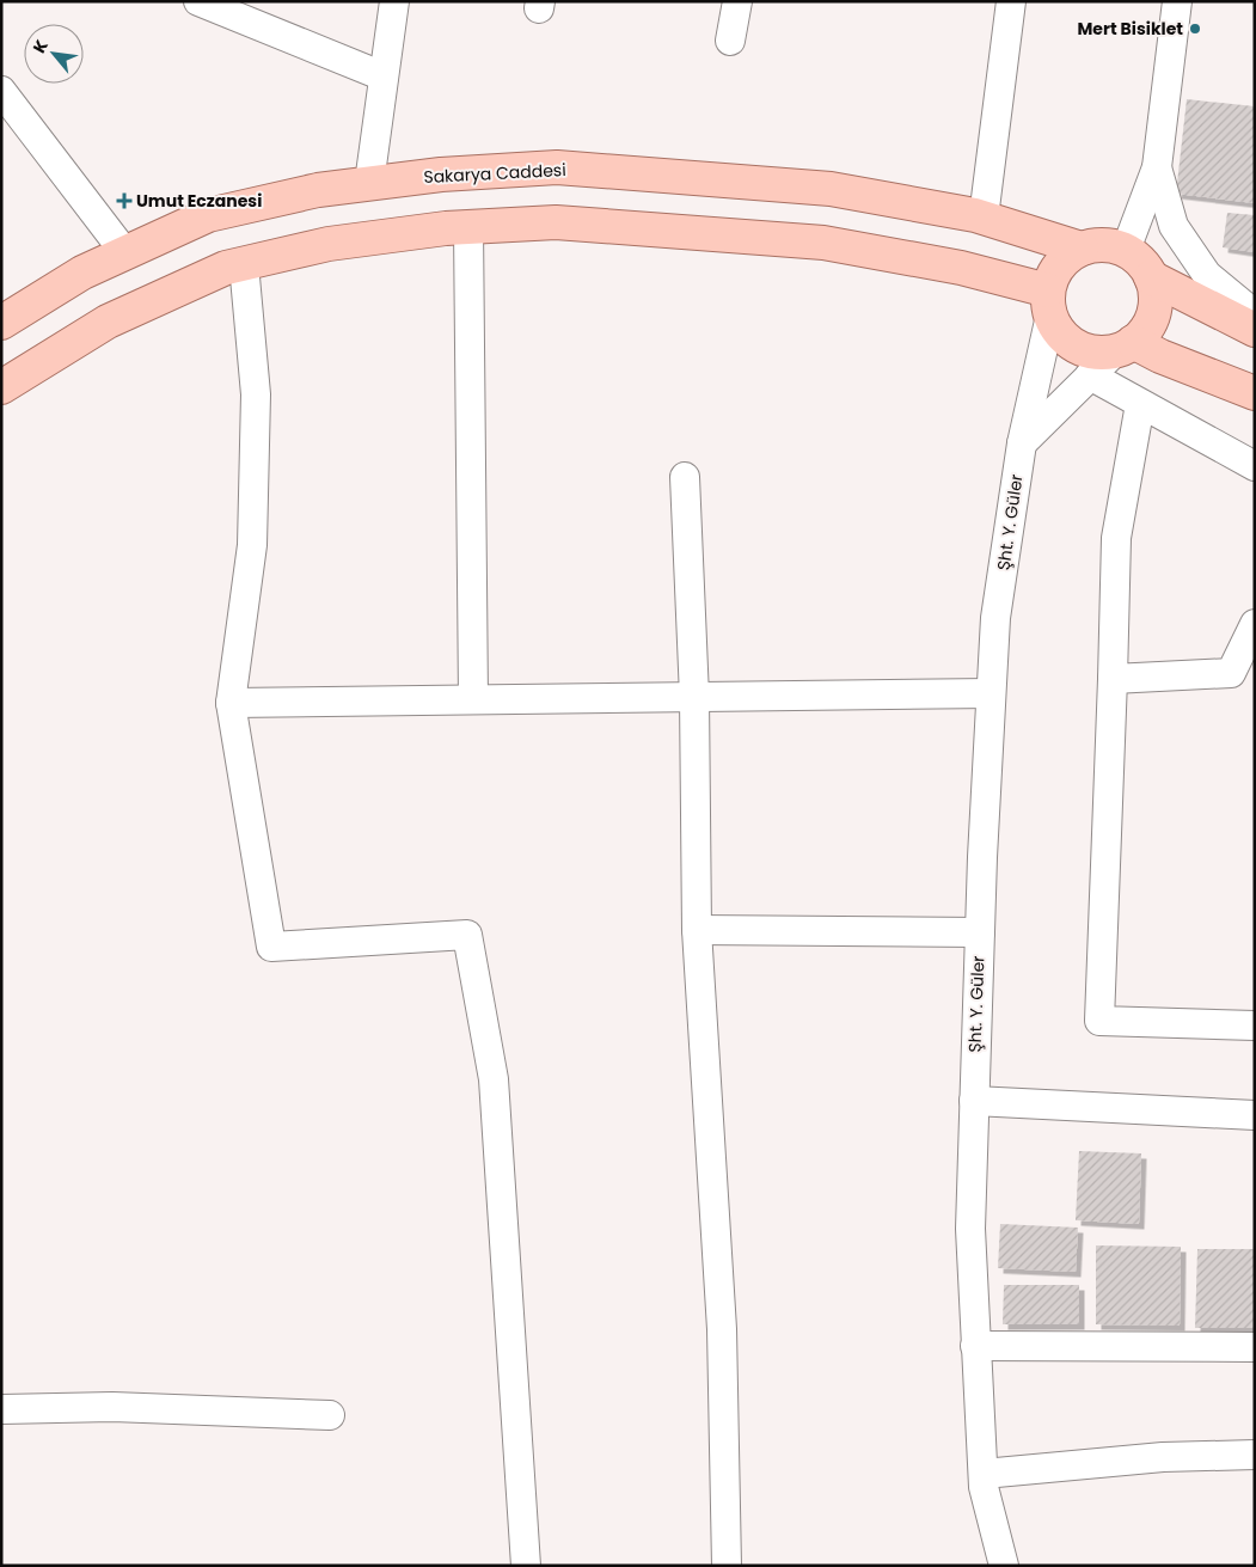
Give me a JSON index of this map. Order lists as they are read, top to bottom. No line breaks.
{"streets":{"main road":["Sakarya Caddesi"],"street":["Şht. Y. Güler"]},"crossings":[["Sakarya Caddesi","Şht. Y. Güler"]],"places":{"other":["Mert Bisiklet"],"health":["Umut Eczanesi"]},"north":"top left"}
